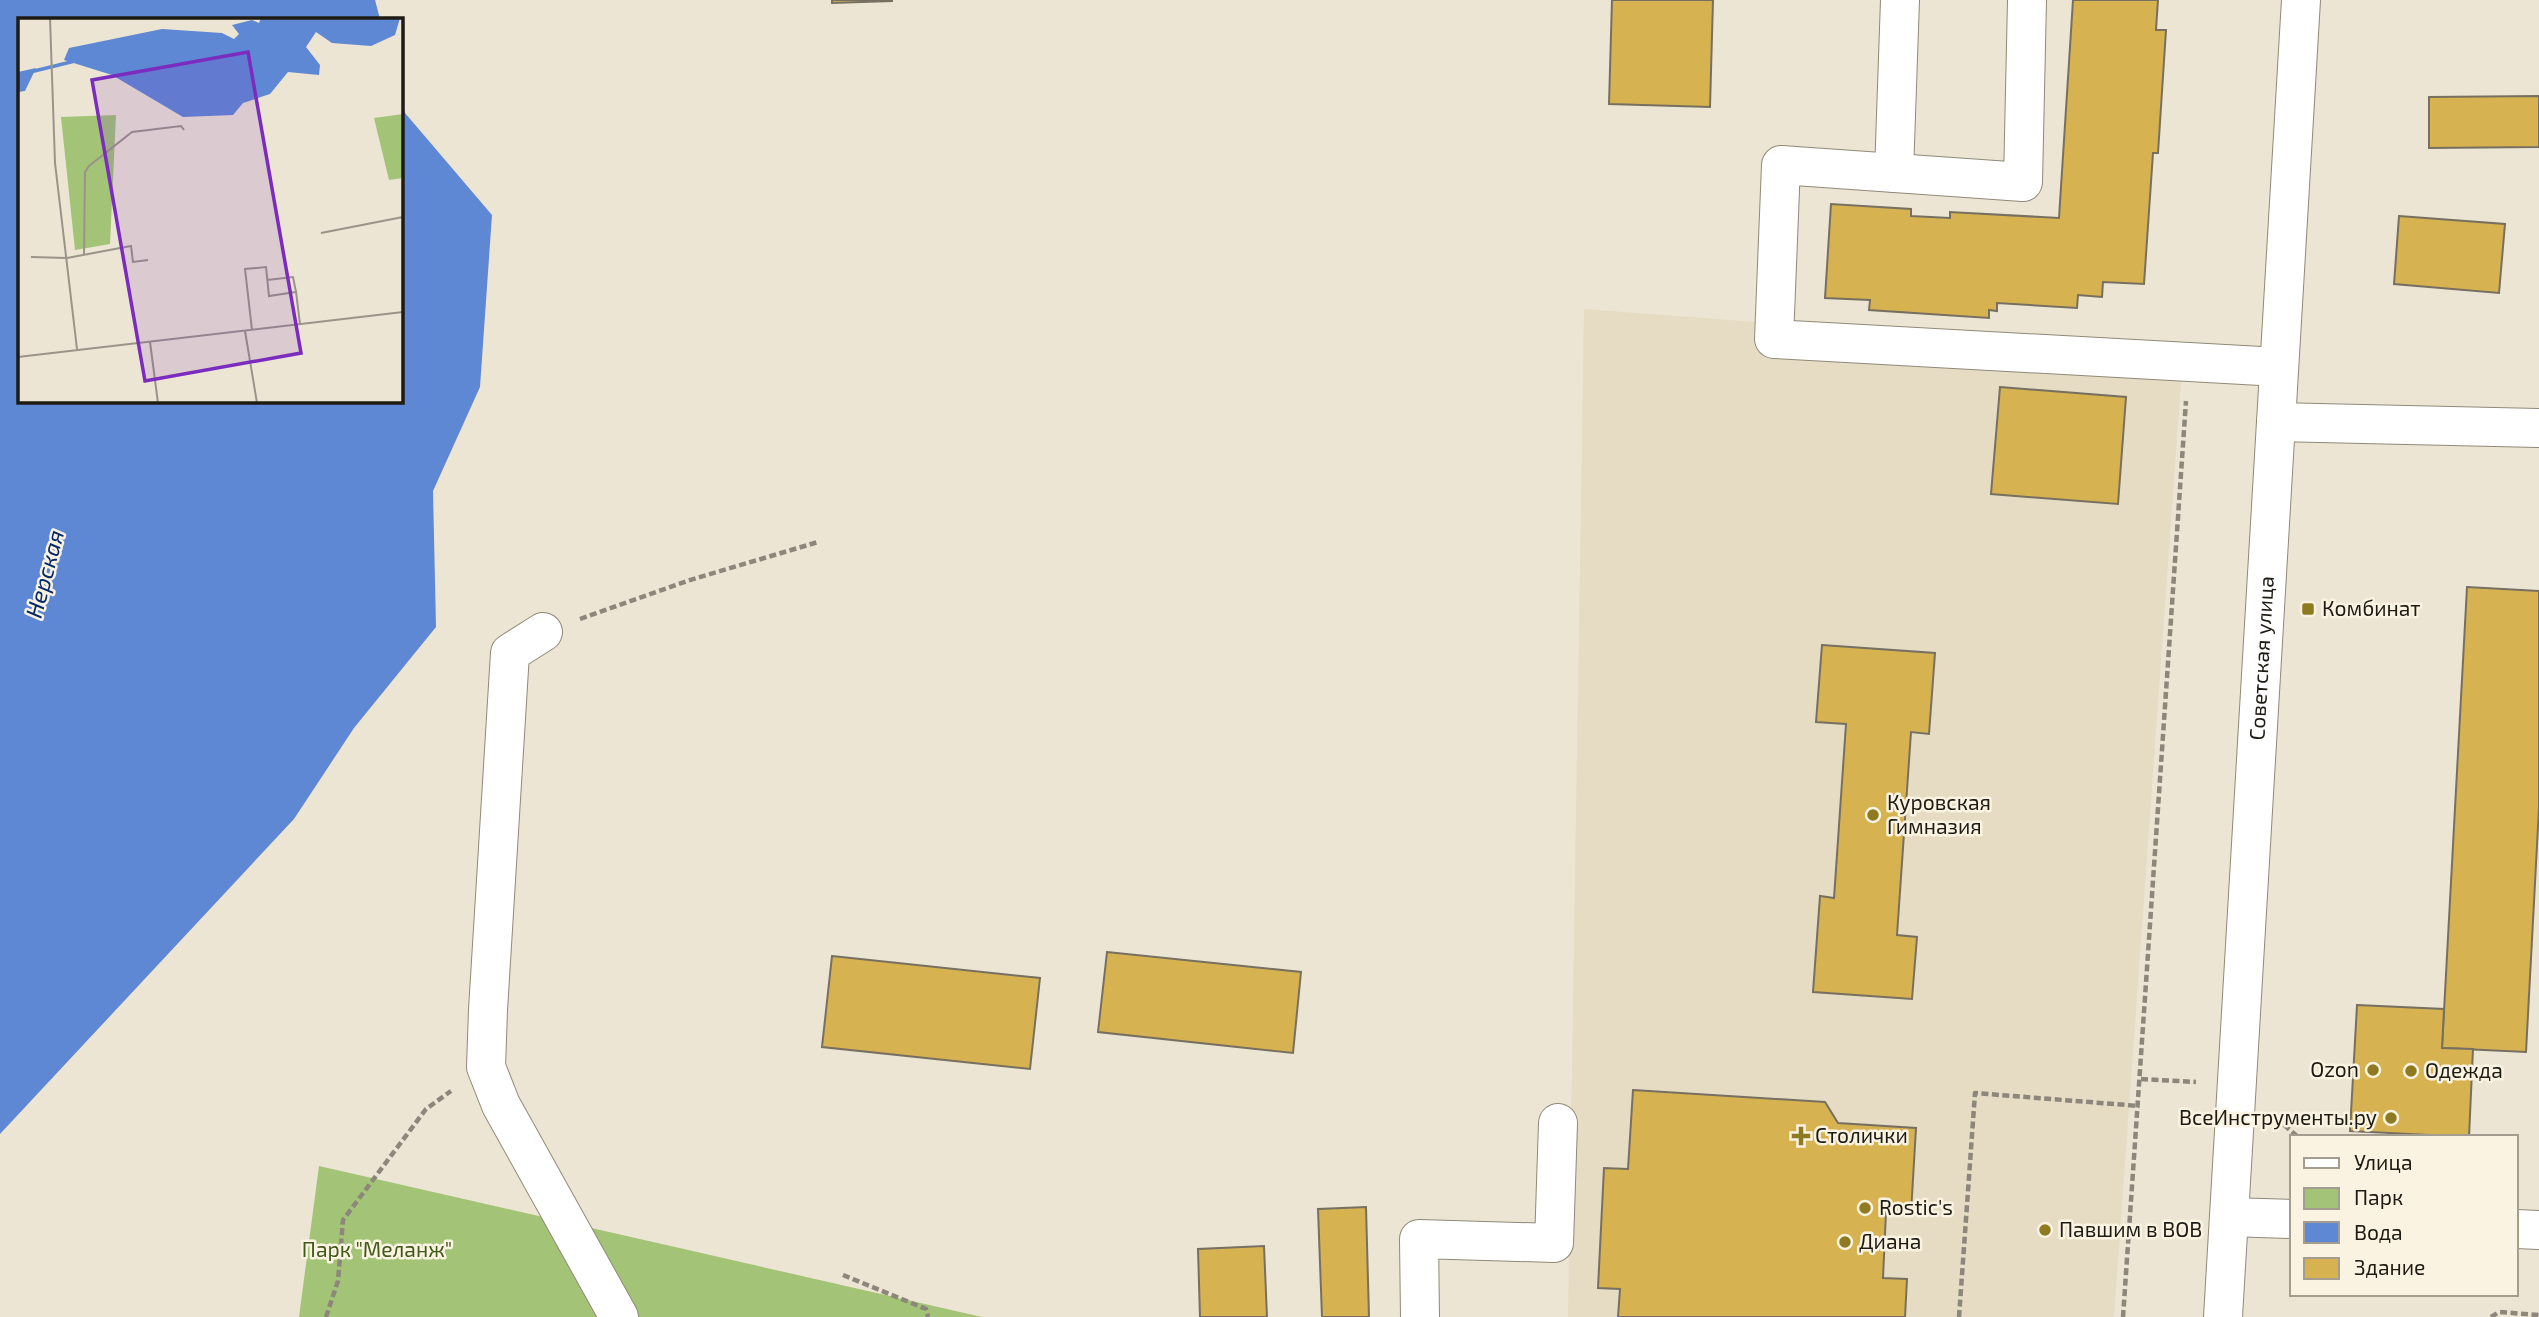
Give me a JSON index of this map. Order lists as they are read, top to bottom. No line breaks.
{"streets":{"street":["Советская улица"]},"water":["Нерская"],"parks":["Парк \"Меланж\""],"places":{"transit":["Комбинат"],"other":["Куровская Гимназия","Ozon","Одежда","ВсеИнструменты.ру","Rostic's","Павшим в ВОВ","Диана"],"health":["Столички"]},"legend":["Улица","Парк","Вода","Здание"]}
